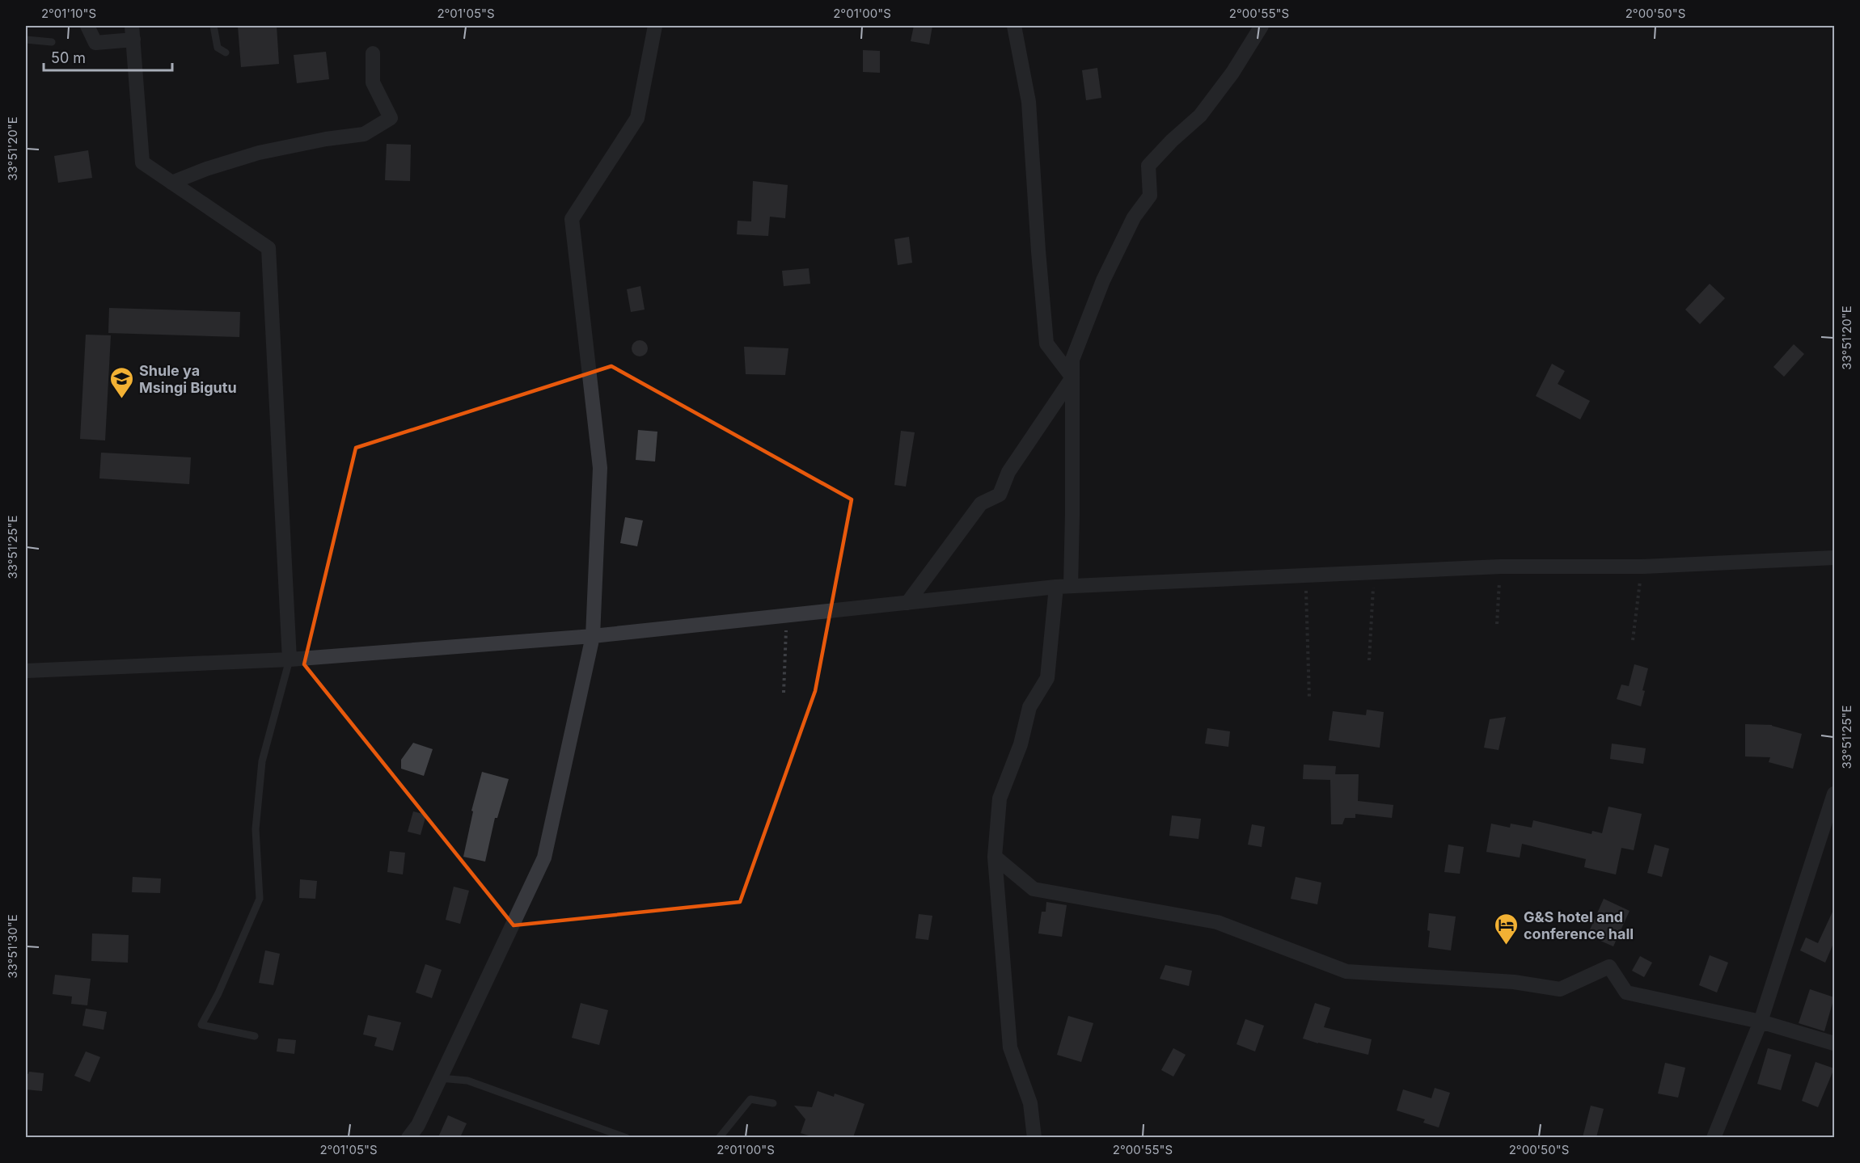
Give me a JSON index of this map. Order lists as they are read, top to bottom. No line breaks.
{"places":{"school or university":["Shule ya Msingi Bigutu"],"hotel":["G&S hotel and conference hall"]},"scale_bar":"50 m","coordinates":["2°01'10\"S","2°01'05\"S","2°01'00\"S","2°00'55\"S","2°00'50\"S","33°51'20\"E","33°51'25\"E","33°51'30\"E"]}
